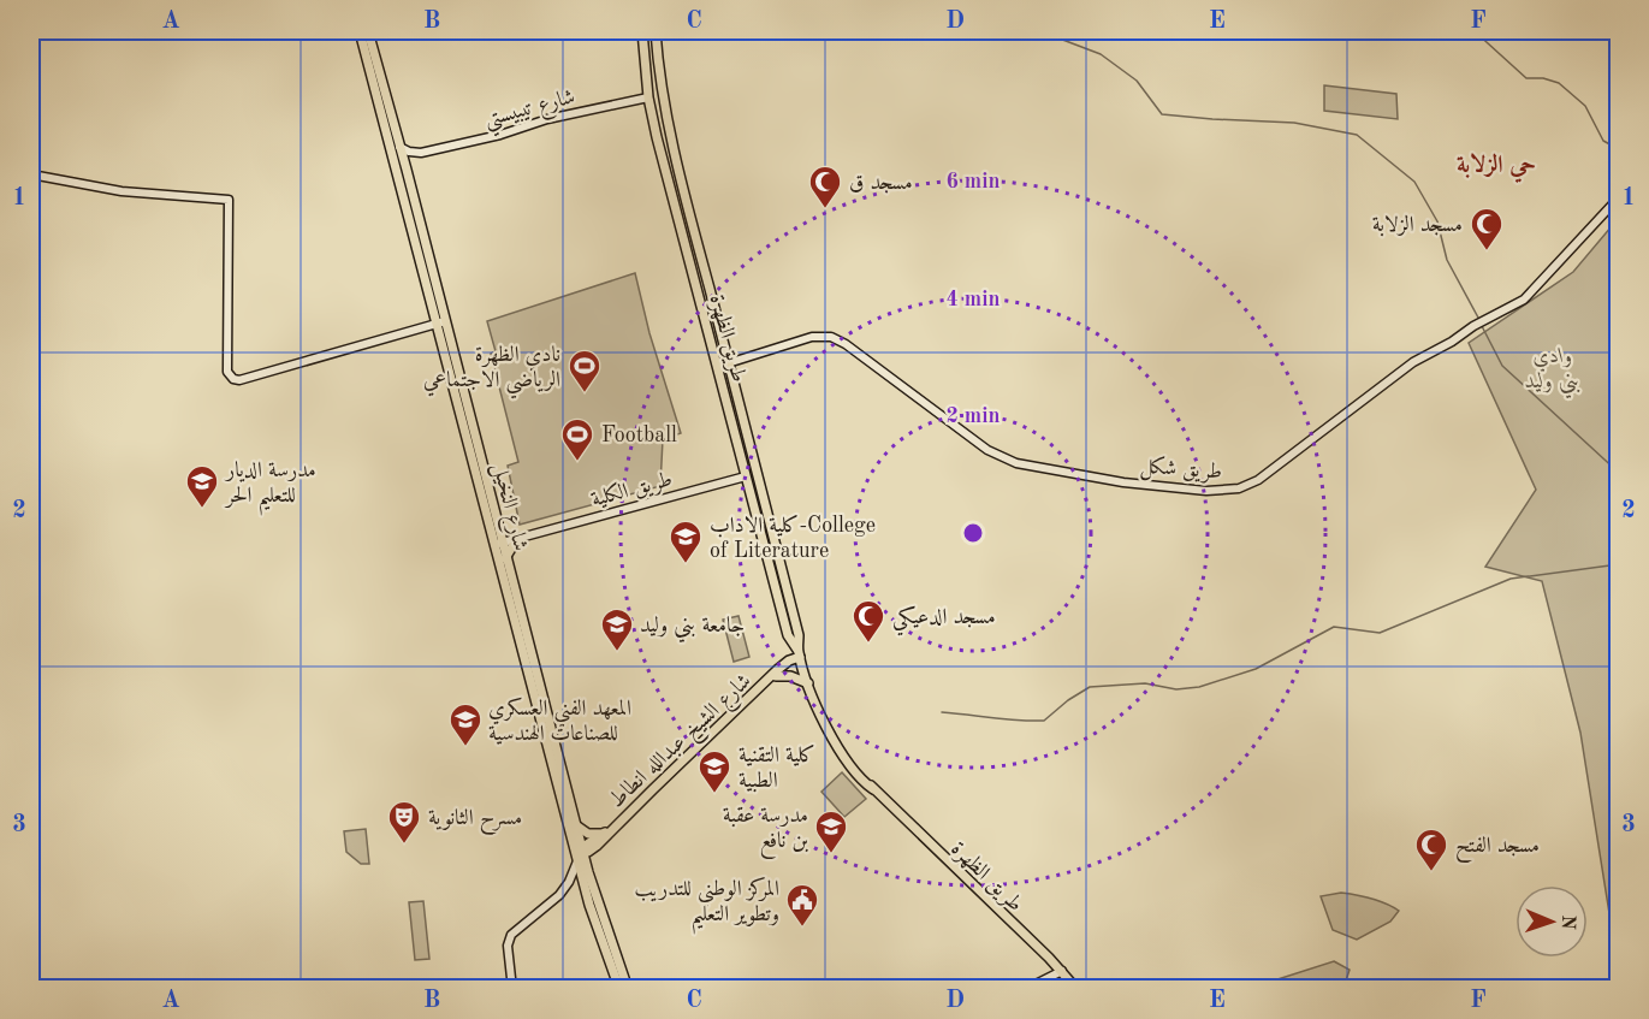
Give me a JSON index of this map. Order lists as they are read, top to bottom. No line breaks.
{"streets":{"main road":["شارع تيبيستي","طريق الظهرة","طريق شكل","طريق الكلية","شارع النخيل","شارع الشيخ عبدالله انطاط"]},"crossings":[["شارع تيبيستي","طريق الظهرة"],["طريق الظهرة","طريق شكل"],["طريق الظهرة","طريق الكلية"],["طريق الظهرة","شارع الشيخ عبدالله انطاط"],["طريق الكلية","شارع النخيل"],["شارع النخيل","شارع الشيخ عبدالله انطاط"]],"districts":["حي الزلابة"],"parks":["وادي بني وليد"],"places":{"mosque":["مسجد ق","مسجد الزلابة","مسجد الدعيكي","مسجد الفتح"],"sports":["نادي الظهرة الرياضي الاجتماعي","Football"],"school or university":["مدرسة الديار للتعليم الحر","كلية الاداب-College of Literature","جامعة بني وليد","المعهد الفني العسكري للصناعات الهندسية","كلية التقنية الطبية","مدرسة عقبة بن نافع"],"theatre":["مسرح الثانوية"],"public building":["المركز الوطني للتدريب وتطوير التعليم"]},"north":"right","grid":{"columns":["A","B","C","D","E","F"],"rows":["1","2","3"]},"rings":["6 min","4 min","2 min"]}
